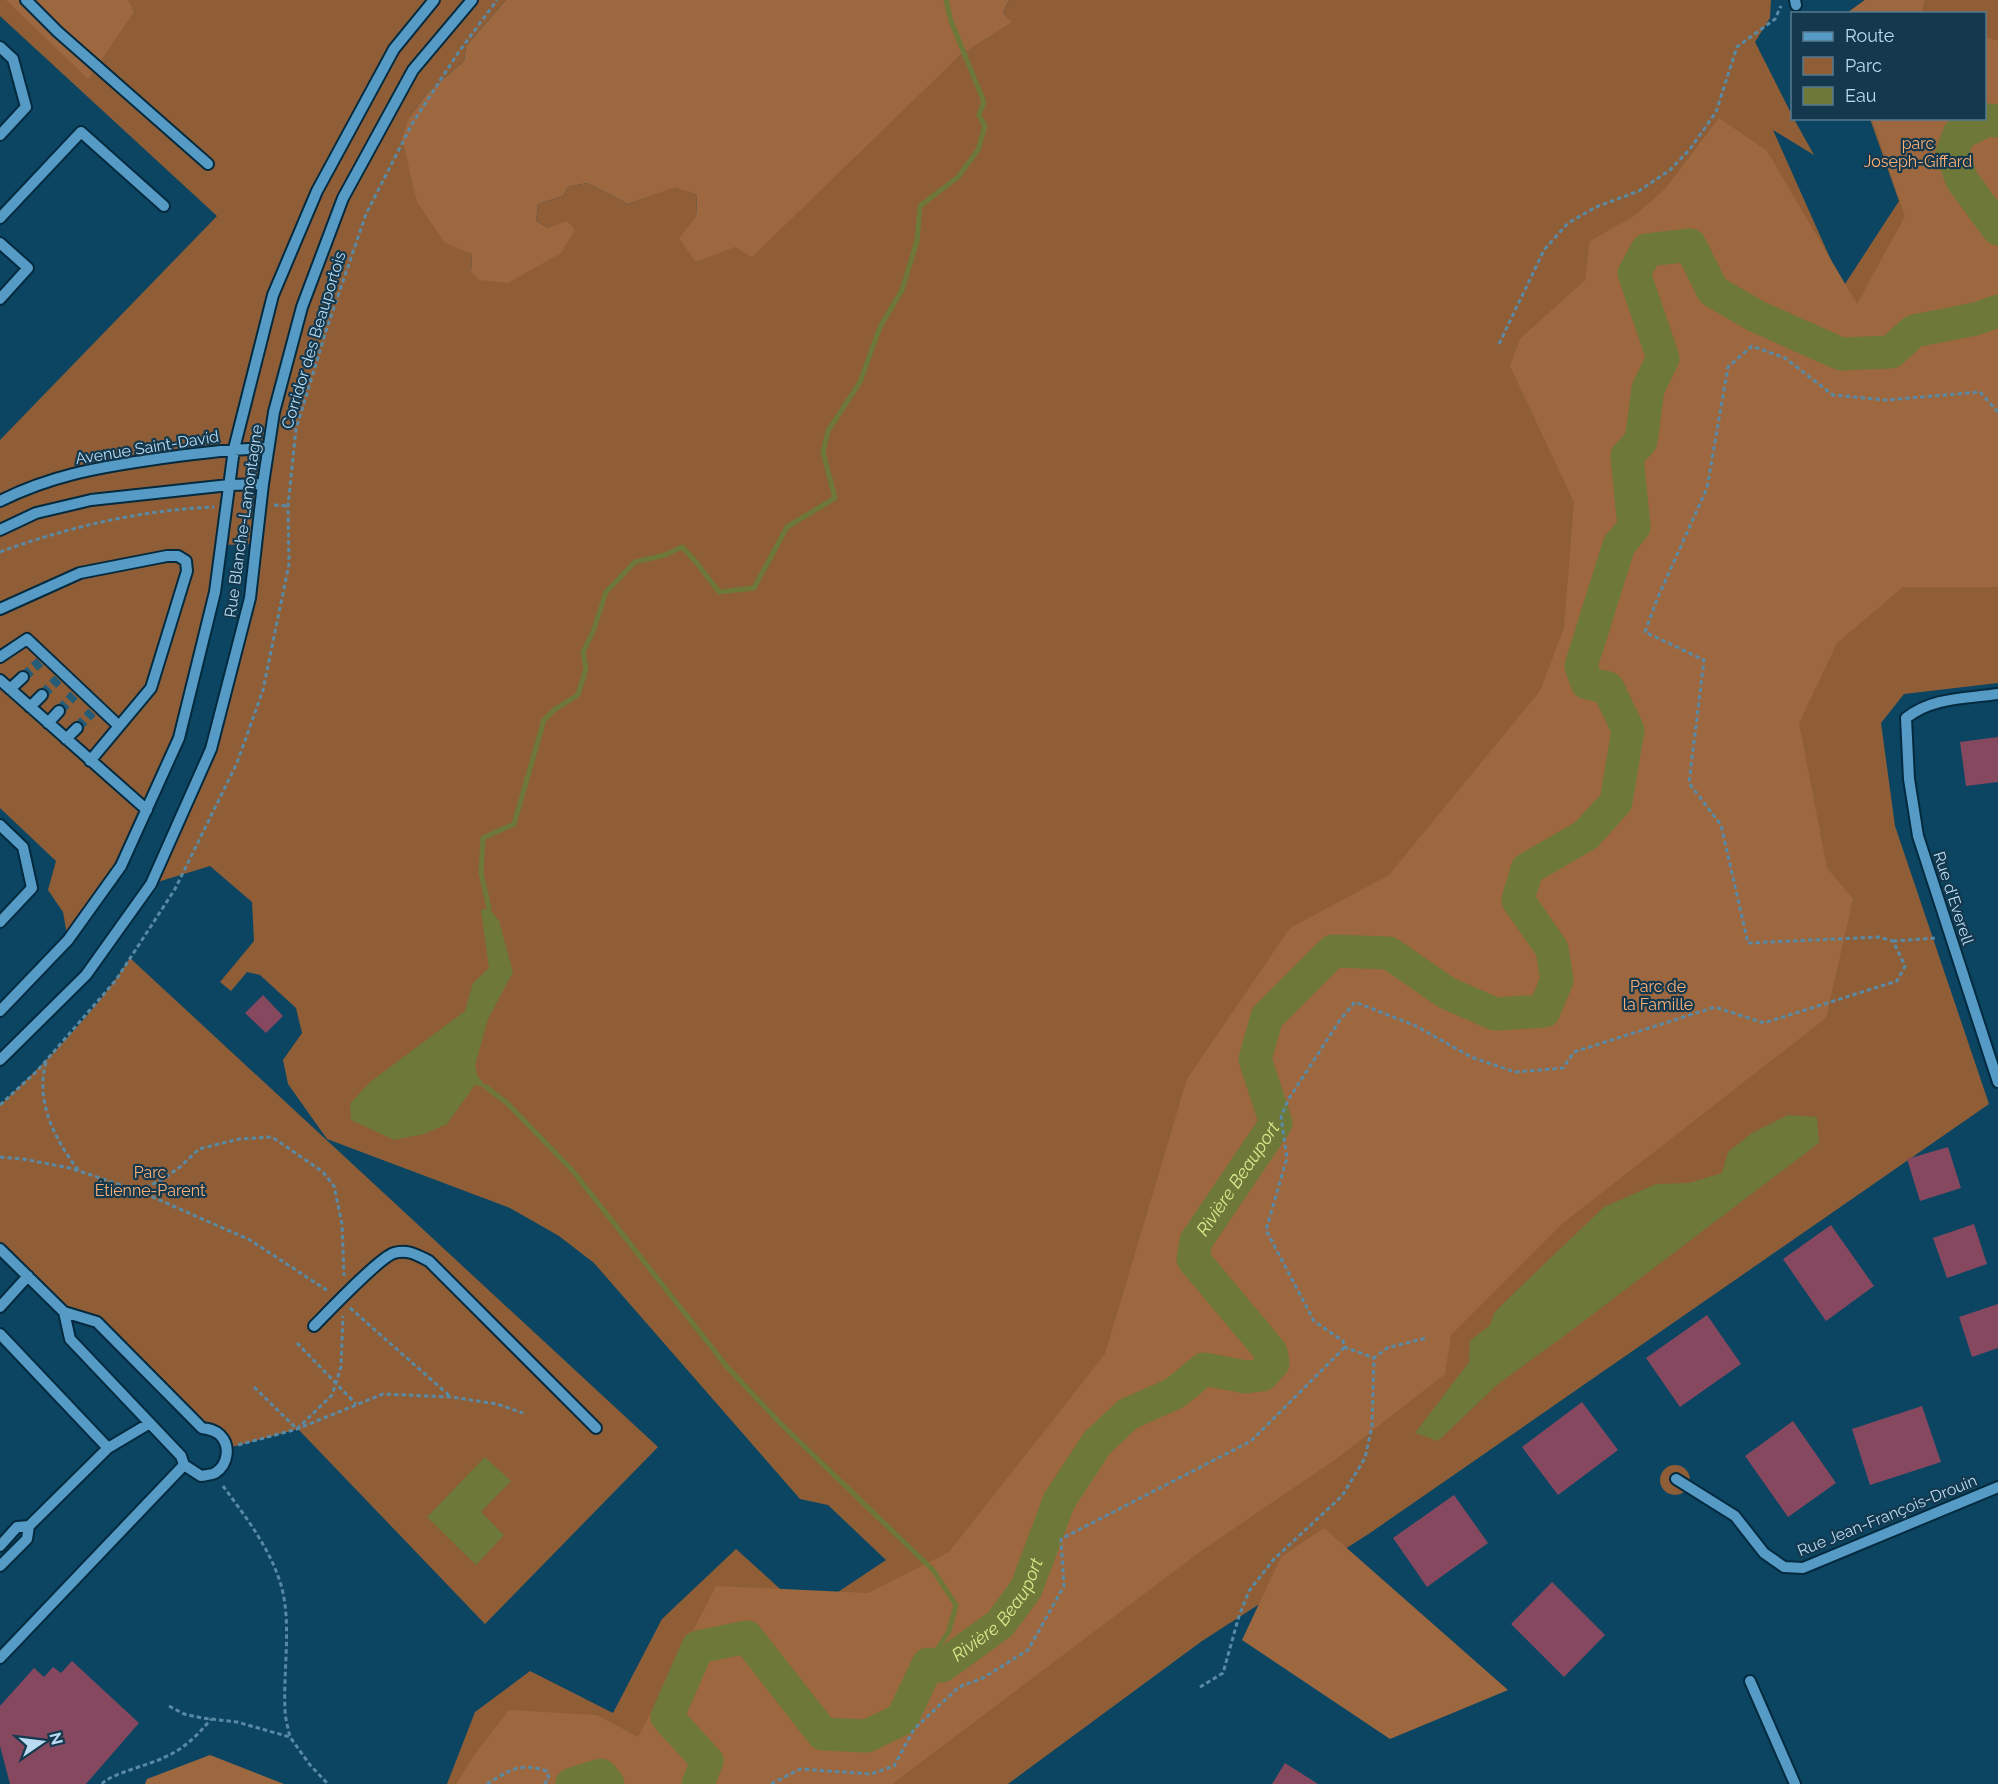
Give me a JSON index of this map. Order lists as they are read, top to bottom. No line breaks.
{"streets":{"street":["Avenue Saint-David","Rue Blanche-Lamontagne","Rue d'Everell","Rue Jean-François-Drouin"],"path":["Corridor des Beauportois"]},"crossings":[["Corridor des Beauportois","Rue Blanche-Lamontagne"],["Avenue Saint-David","Rue Blanche-Lamontagne"]],"water":["Rivière Beauport"],"parks":["parc Joseph-Giffard","Parc de la Famille","Parc Étienne-Parent"],"legend":["Route","Parc","Eau"],"north":"right"}
